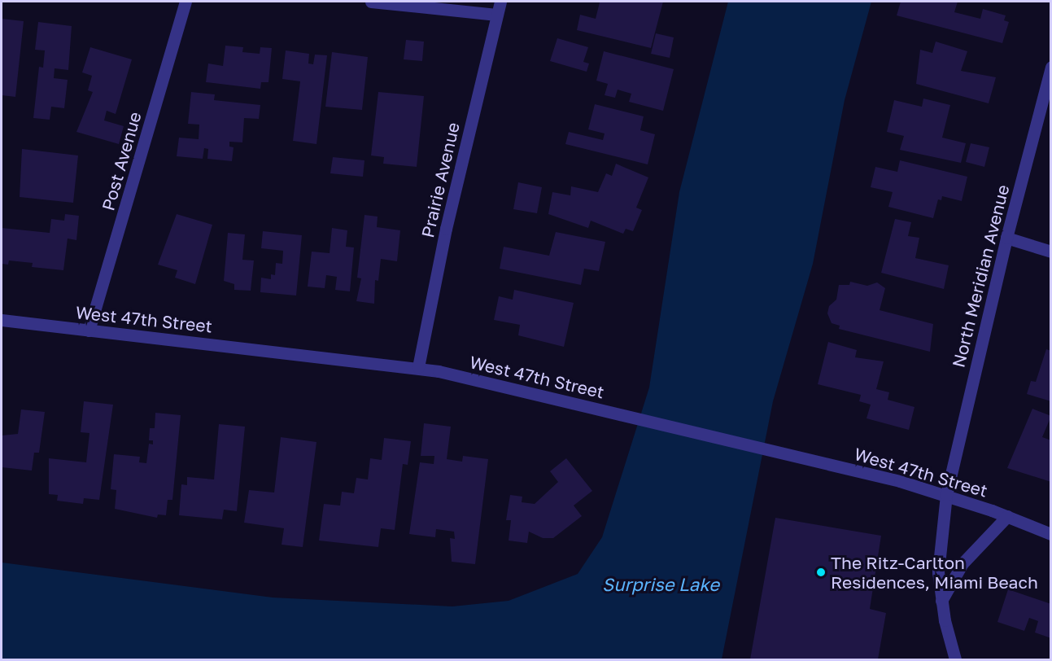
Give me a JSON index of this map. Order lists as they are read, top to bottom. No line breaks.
{"streets":{"street":["Post Avenue","Prairie Avenue","North Meridian Avenue","West 47th Street"]},"crossings":[["Post Avenue","West 47th Street"],["Prairie Avenue","West 47th Street"],["North Meridian Avenue","West 47th Street"]],"water":["Surprise Lake"],"places":["The Ritz-Carlton Residences, Miami Beach"]}
